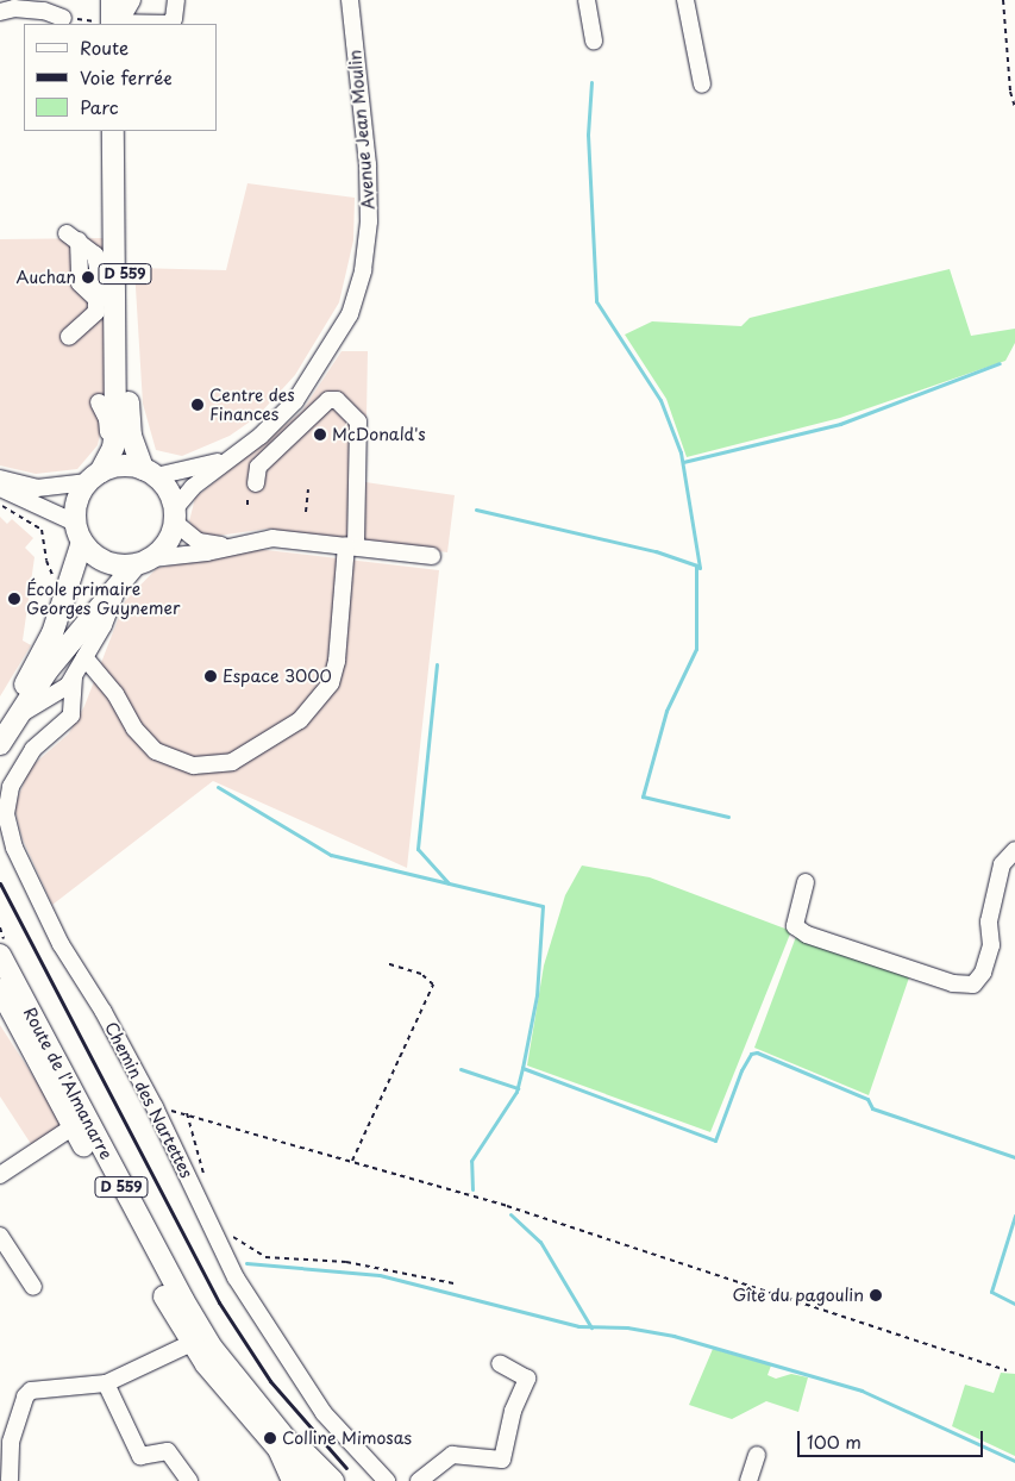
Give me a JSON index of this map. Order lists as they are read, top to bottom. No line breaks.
{"streets":{"main road":["D 559","Route de l'Almanarre"],"street":["Avenue Jean Moulin","Chemin des Nartettes"]},"crossings":[["Avenue Jean Moulin","D 559"]],"places":["Auchan","Centre des Finances","McDonald's","École primaire Georges Guynemer","Espace 3000","Gîte du pagoulin","Colline Mimosas"],"legend":["Route","Voie ferrée","Parc"],"scale_bar":"100 m"}
